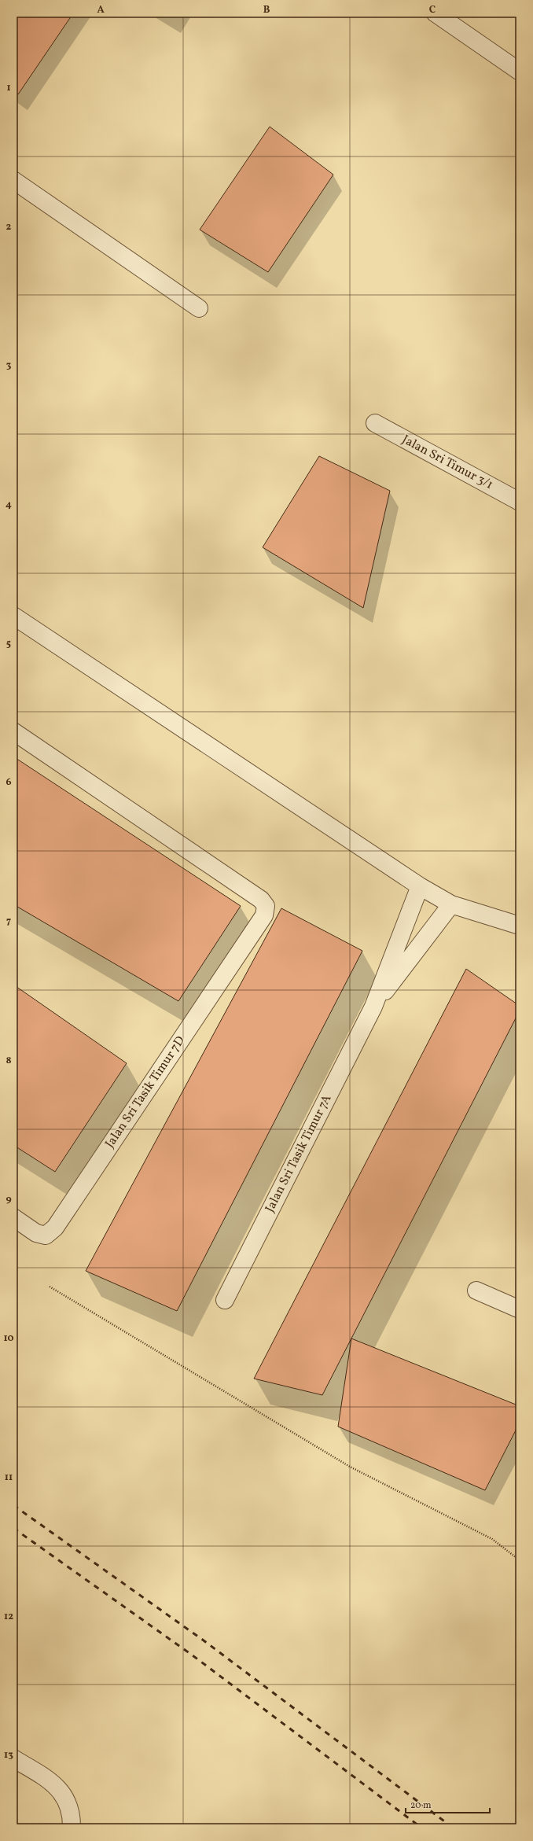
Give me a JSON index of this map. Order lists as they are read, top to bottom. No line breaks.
{"streets":{"street":["Jalan Sri Timur 3/1","Jalan Sri Tasik Timur 7D","Jalan Sri Tasik Timur 7A"]},"scale_bar":"20 m","grid":{"columns":["A","B","C"],"rows":["1","2","3","4","5","6","7","8","9","10","11","12","13"]}}
